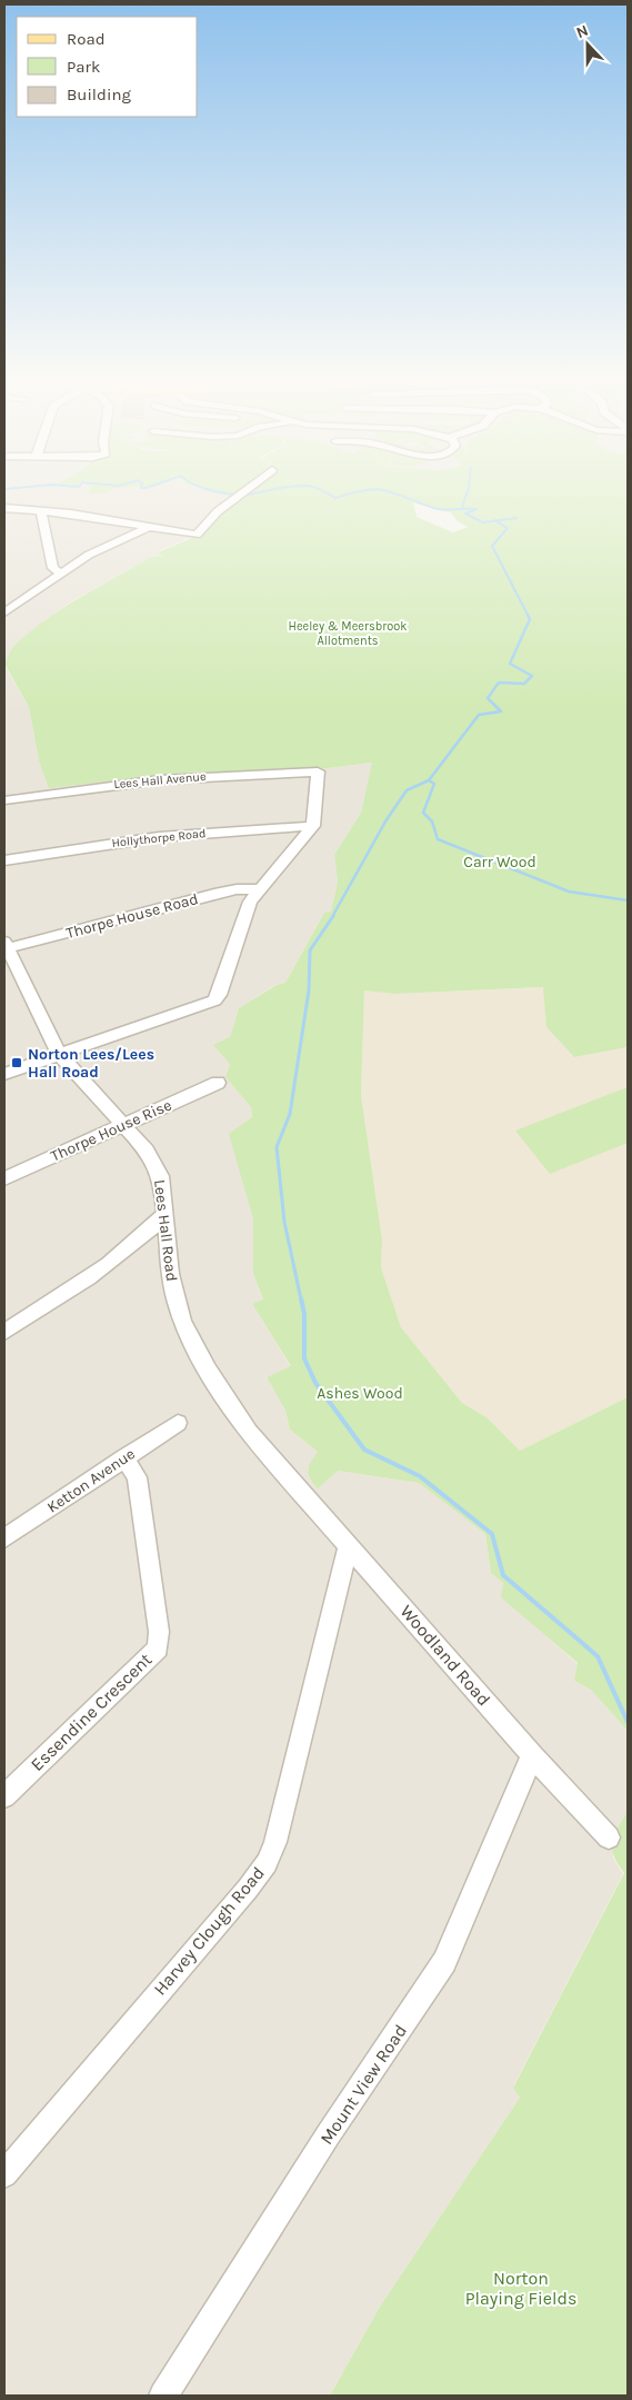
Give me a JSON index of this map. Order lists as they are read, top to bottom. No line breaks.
{"streets":{"street":["Lees Hall Avenue","Hollythorpe Road","Thorpe House Road","Thorpe House Rise","Lees Hall Road","Ketton Avenue","Woodland Road","Essendine Crescent","Harvey Clough Road","Mount View Road"]},"crossings":[["Lees Hall Avenue","Hollythorpe Road"],["Thorpe House Road","Lees Hall Road"],["Thorpe House Rise","Lees Hall Road"],["Lees Hall Road","Woodland Road"],["Ketton Avenue","Essendine Crescent"],["Woodland Road","Harvey Clough Road"],["Woodland Road","Mount View Road"]],"parks":["Heeley & Meersbrook Allotments","Carr Wood","Ashes Wood","Norton Playing Fields"],"places":{"transit":["Norton Lees/Lees Hall Road"]},"legend":["Road","Park","Building"],"north":"top"}
